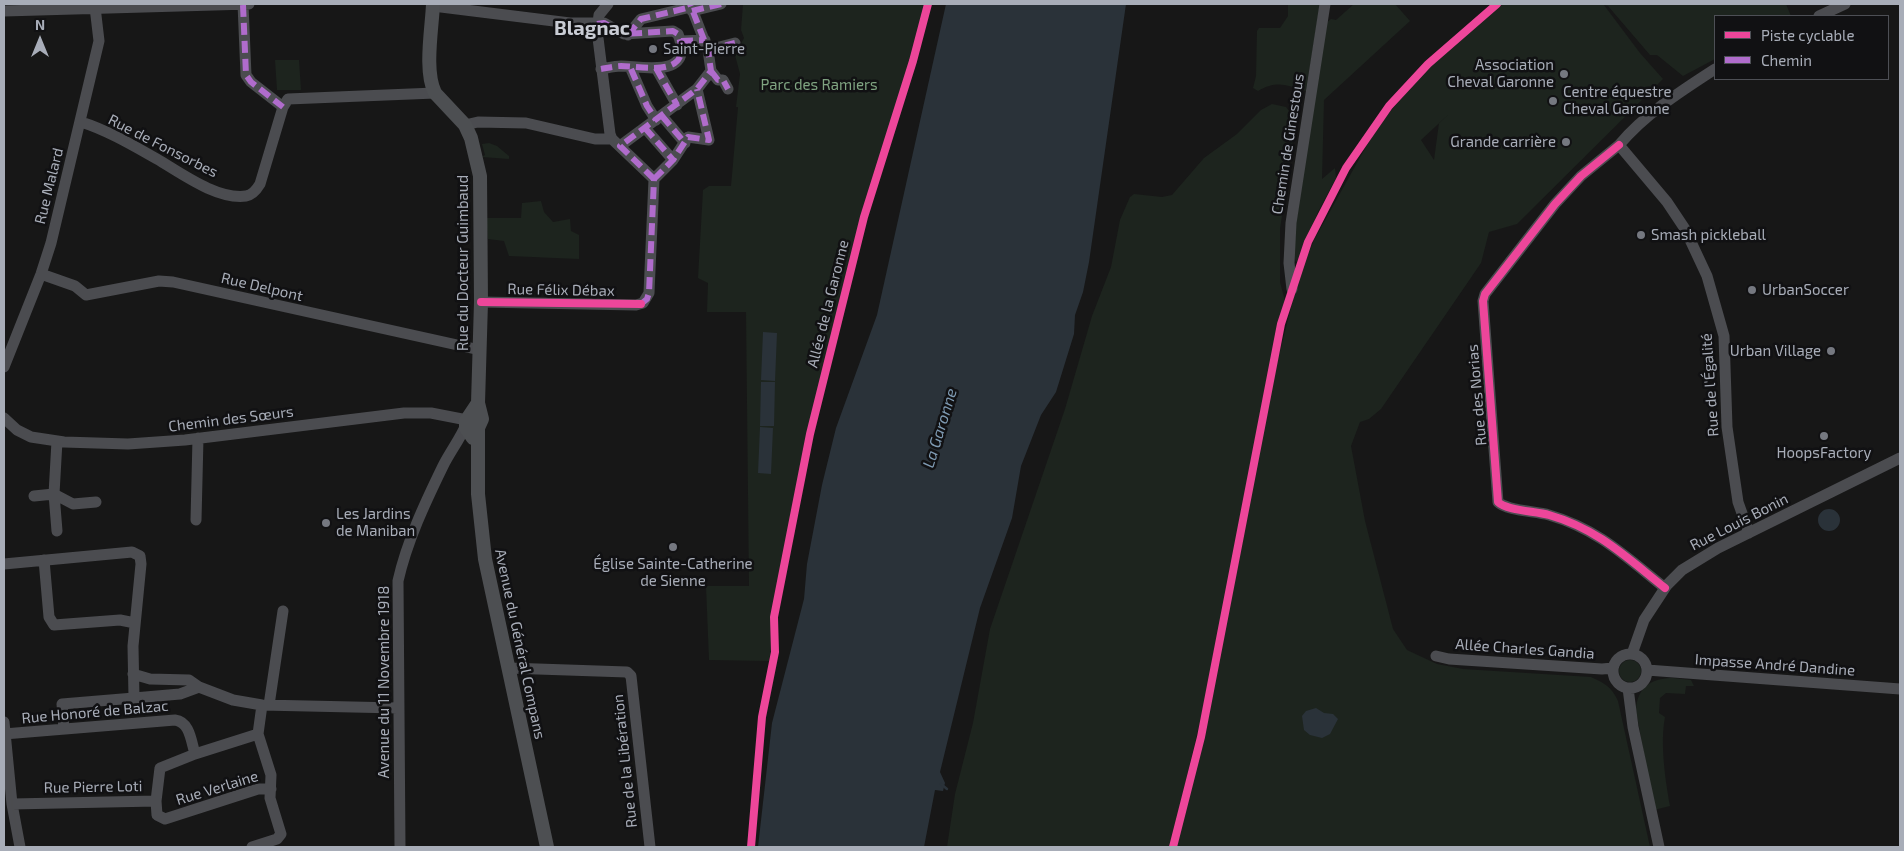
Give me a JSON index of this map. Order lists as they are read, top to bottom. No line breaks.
{"streets":{"main road":["Rue du Docteur Guimbaud","Avenue du Général Compans"],"street":["Chemin de Ginestous","Rue de Fonsorbes","Rue Malard","Rue Delpont","Rue Félix Débax","Rue de l'Égalité","Rue des Norias","Chemin des Sœurs","Rue Louis Bonin","Allée Charles Gandia","Impasse André Dandine","Avenue du 11 Novembre 1918","Rue Honoré de Balzac","Rue de la Libération","Rue Pierre Loti","Rue Verlaine"],"cycle path":["Allée de la Garonne"]},"crossings":[["Rue de Fonsorbes","Rue Malard"],["Rue Malard","Rue Delpont"],["Rue du Docteur Guimbaud","Rue Delpont"],["Rue du Docteur Guimbaud","Rue Félix Débax"],["Rue du Docteur Guimbaud","Chemin des Sœurs"],["Rue du Docteur Guimbaud","Avenue du Général Compans"],["Rue du Docteur Guimbaud","Avenue du 11 Novembre 1918"],["Rue de l'Égalité","Rue des Norias"],["Rue de l'Égalité","Rue Louis Bonin"],["Rue des Norias","Rue Louis Bonin"],["Chemin des Sœurs","Avenue du Général Compans"],["Chemin des Sœurs","Avenue du 11 Novembre 1918"],["Rue Louis Bonin","Allée Charles Gandia"],["Rue Louis Bonin","Impasse André Dandine"],["Avenue du Général Compans","Avenue du 11 Novembre 1918"],["Avenue du Général Compans","Rue de la Libération"],["Allée Charles Gandia","Impasse André Dandine"],["Rue Honoré de Balzac","Rue Pierre Loti"],["Rue Pierre Loti","Rue Verlaine"]],"districts":["Blagnac"],"water":["La Garonne"],"parks":["Parc des Ramiers"],"places":["Saint-Pierre","Association Cheval Garonne","Centre équestre Cheval Garonne","Grande carrière","Smash pickleball","UrbanSoccer","Urban Village","HoopsFactory","Les Jardins de Maniban","Église Sainte-Catherine de Sienne"],"legend":["Piste cyclable","Chemin"],"north":"top"}
